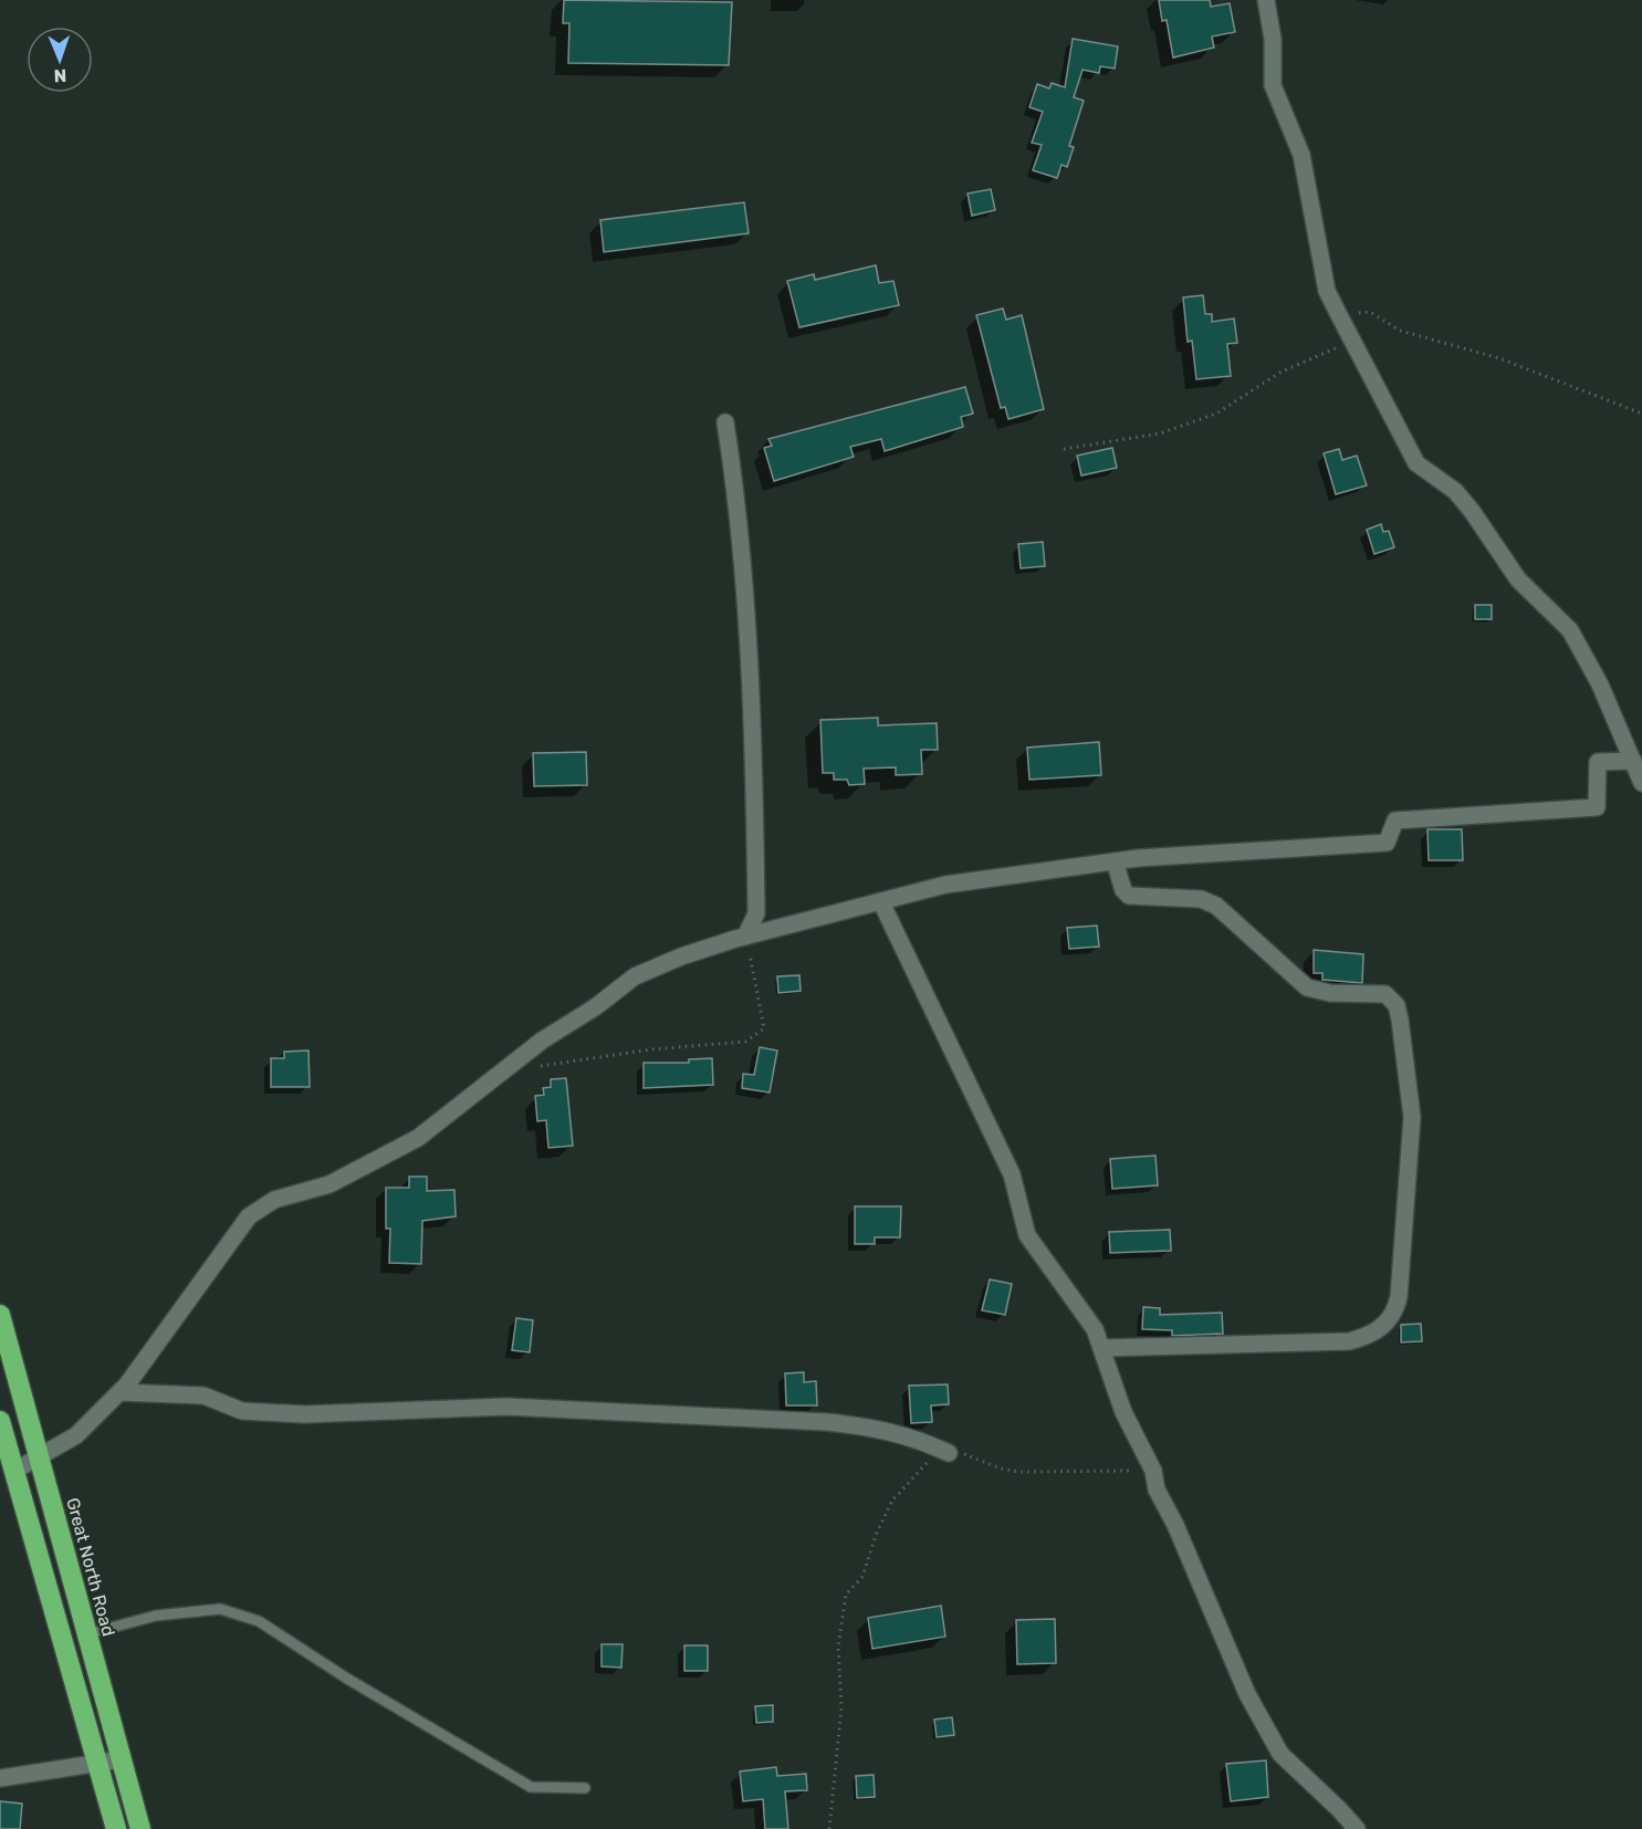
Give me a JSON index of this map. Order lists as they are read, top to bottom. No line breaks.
{"streets":{"highway":["Great North Road"]},"north":"bottom"}
